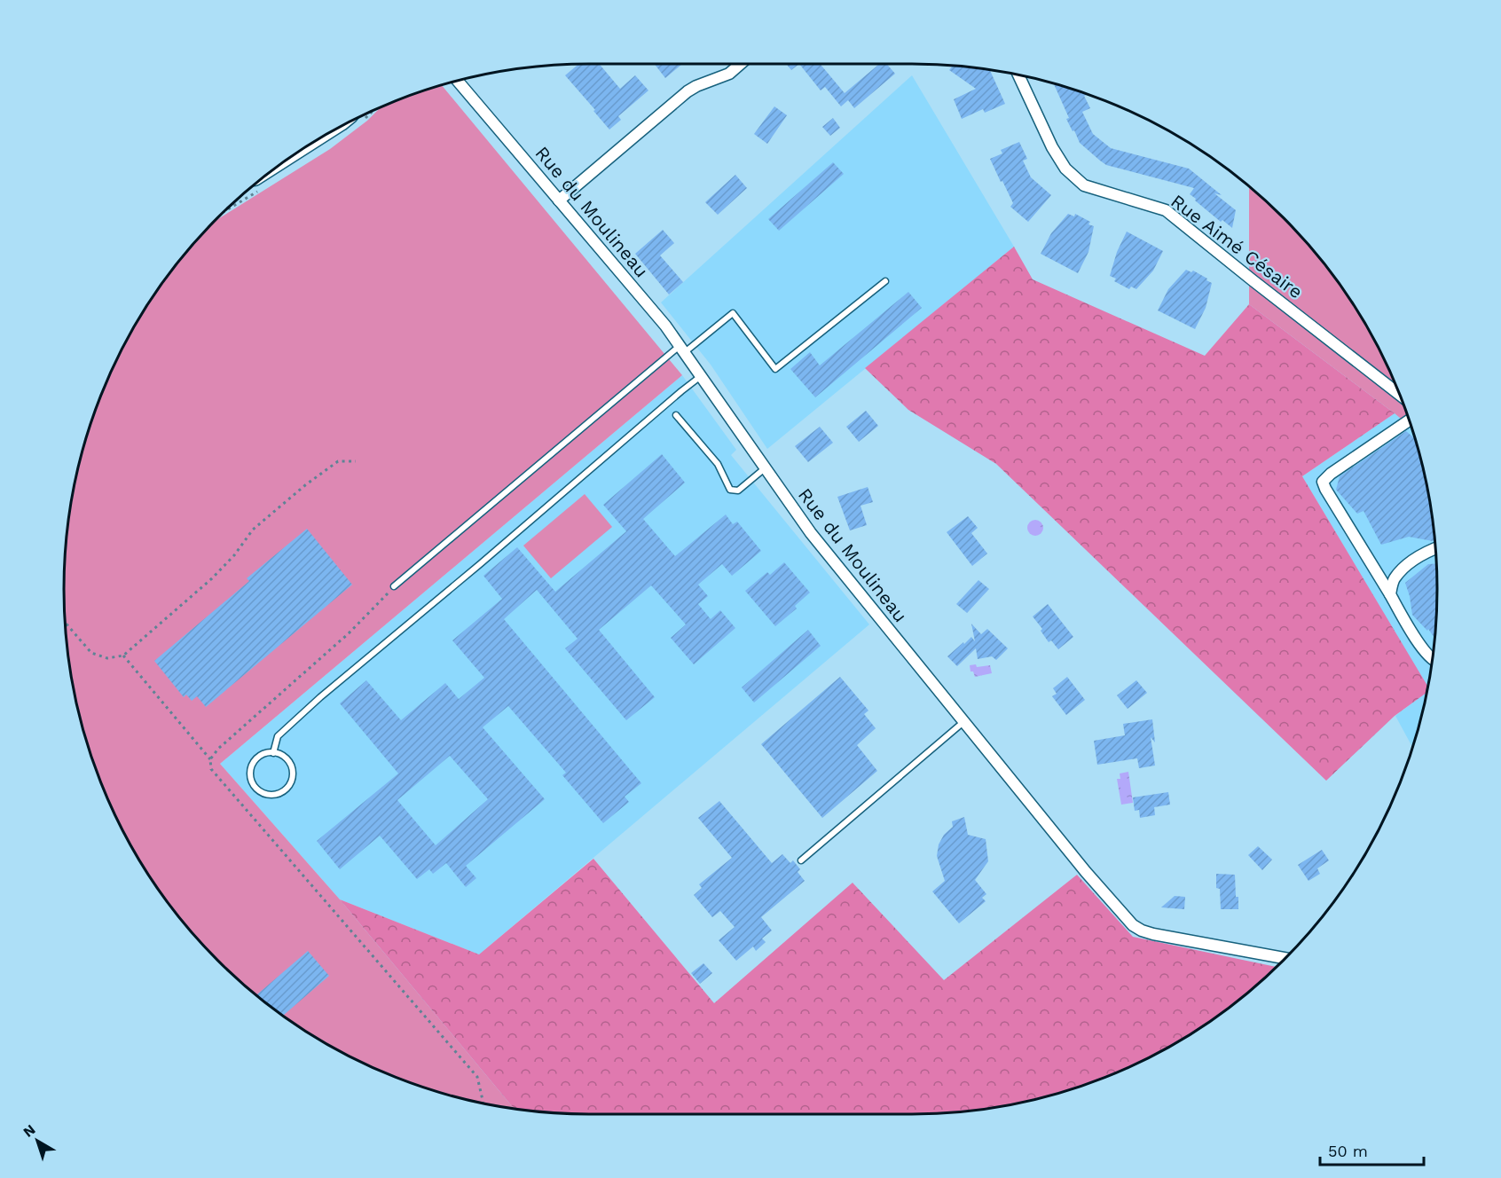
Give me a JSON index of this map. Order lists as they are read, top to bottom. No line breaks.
{"streets":{"street":["Rue du Moulineau","Rue Aimé Césaire"]},"scale_bar":"50 m","north":"top left"}
